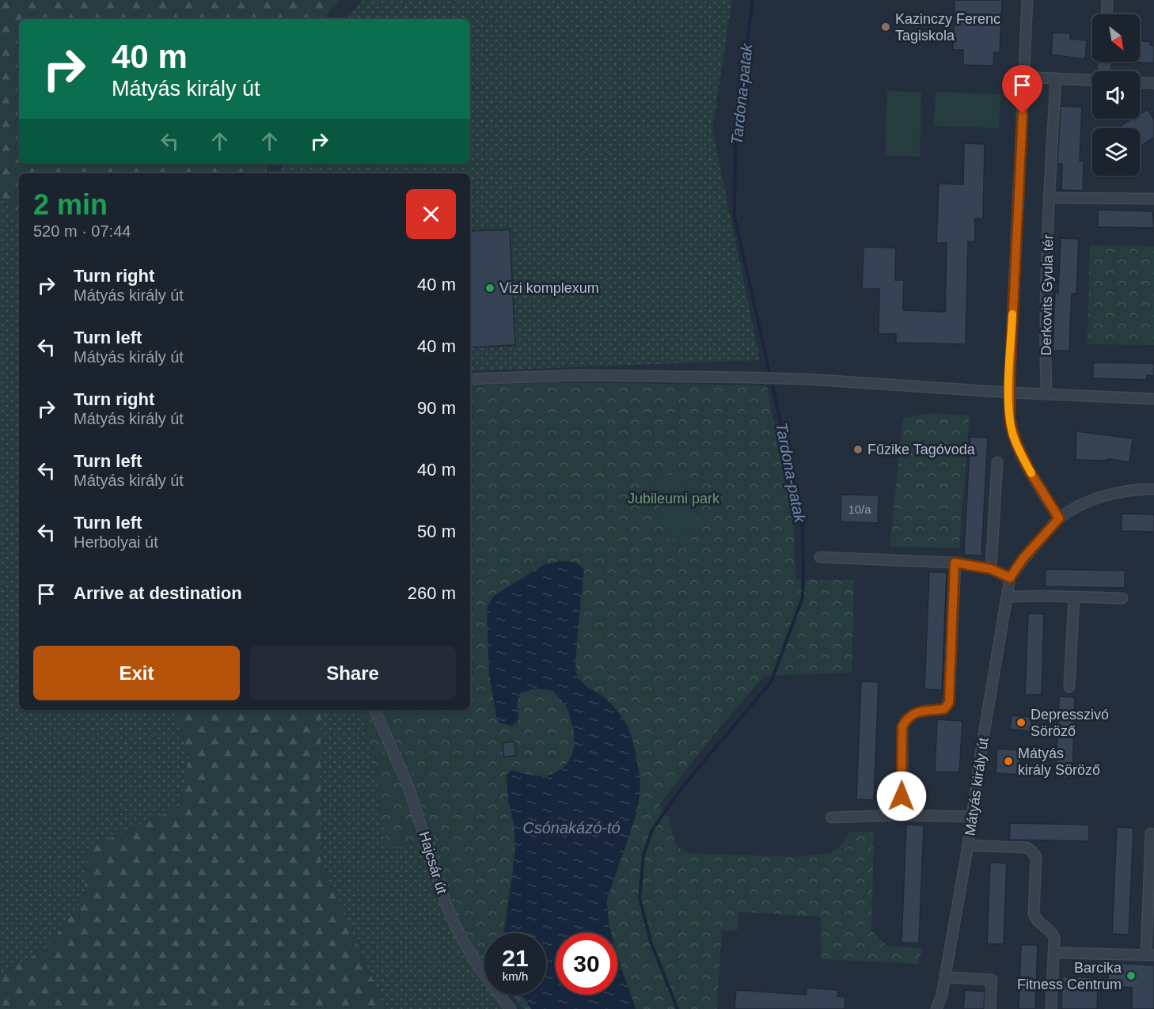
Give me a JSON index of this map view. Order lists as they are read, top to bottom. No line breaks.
{"streets":{"street":["Derkovits Gyula tér","Mátyás király út","Hajcsár út"]},"water":["Tardona-patak","Csónakázó-tó"],"parks":["Jubileumi park"],"places":["Kazinczy Ferenc Tagiskola","Vizi komplexum","Fűzike Tagóvoda","Depresszivó Söröző","Mátyás király Söröző","Barcika Fitness Centrum"],"house_numbers":["10/a"],"north":"bottom right","page":{"turn":["40 m","Mátyás király út"],"heading":["2 min","520 m · 07:44"],"list":[{"name":"Turn right","note":"Mátyás király út","value":"40 m"},{"name":"Turn left","note":"Mátyás király út","value":"40 m"},{"name":"Turn right","note":"Mátyás király út","value":"90 m"},{"name":"Turn left","note":"Mátyás király út","value":"40 m"},{"name":"Turn left","note":"Herbolyai út","value":"50 m"},{"name":"Arrive at destination","value":"260 m"}],"buttons":["Exit","Share"],"speed":"21 km/h","limit":"30"}}
